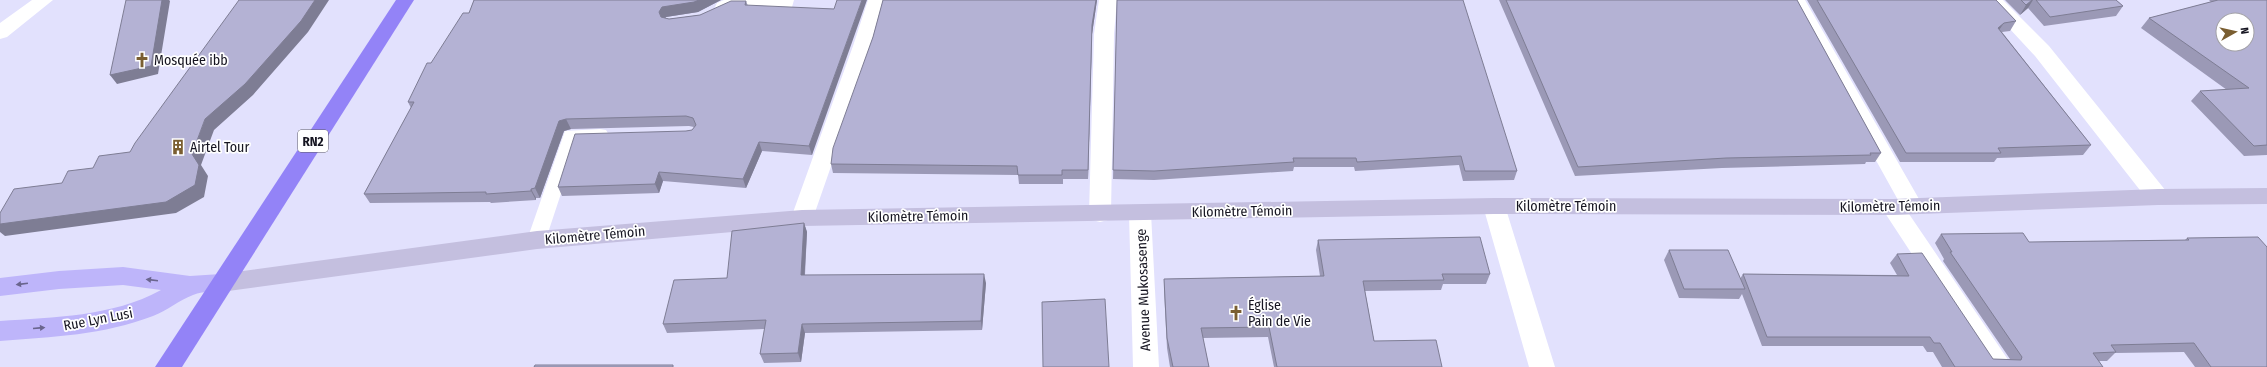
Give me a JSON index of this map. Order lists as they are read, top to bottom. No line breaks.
{"streets":{"highway":["RN2"],"main road":["Kilomètre Témoin","Rue Lyn Lusi"],"street":["Avenue Mukosasenge"]},"crossings":[["RN2","Kilomètre Témoin"],["RN2","Rue Lyn Lusi"],["Kilomètre Témoin","Avenue Mukosasenge"],["Kilomètre Témoin","Rue Lyn Lusi"]],"places":{"church":["Mosquée ibb","Église Pain de Vie"],"building":["Airtel Tour"]},"north":"right"}
